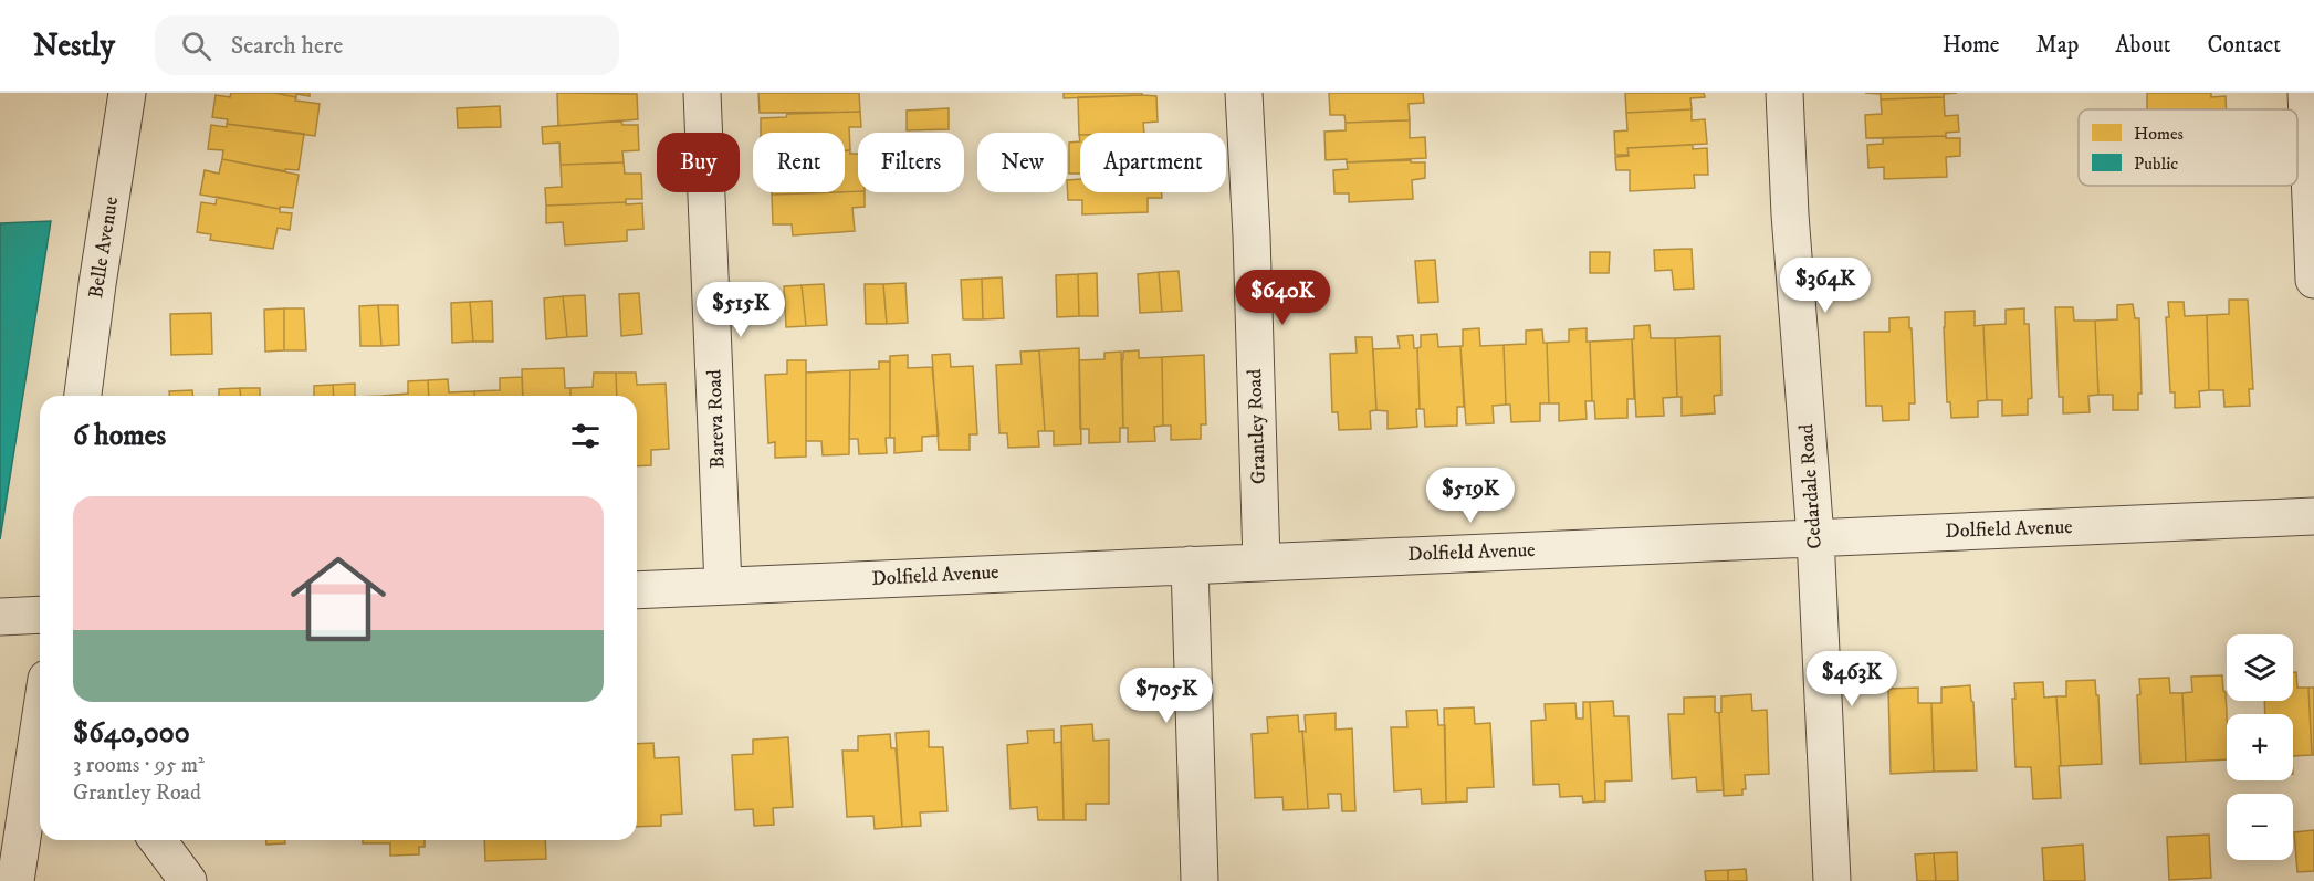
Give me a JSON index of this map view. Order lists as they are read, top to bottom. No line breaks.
{"streets":{"street":["Belle Avenue","Bareva Road","Grantley Road","Cedardale Road","Dolfield Avenue"]},"crossings":[["Bareva Road","Dolfield Avenue"],["Grantley Road","Dolfield Avenue"],["Cedardale Road","Dolfield Avenue"]],"legend":["Homes","Public"],"page":{"header":"Nestly","search":"Search here","nav":["Home","Map","About","Contact"],"chip":["Buy","Rent","Filters","New","Apartment"],"price":["$364K","$640K","$515K","$519K","$463K","$705K"],"heading":"6 homes","list":[{"name":"$640,000","note":"3 rooms · 95 m² · Grantley Road"}],"map_buttons":["+","−"]}}
